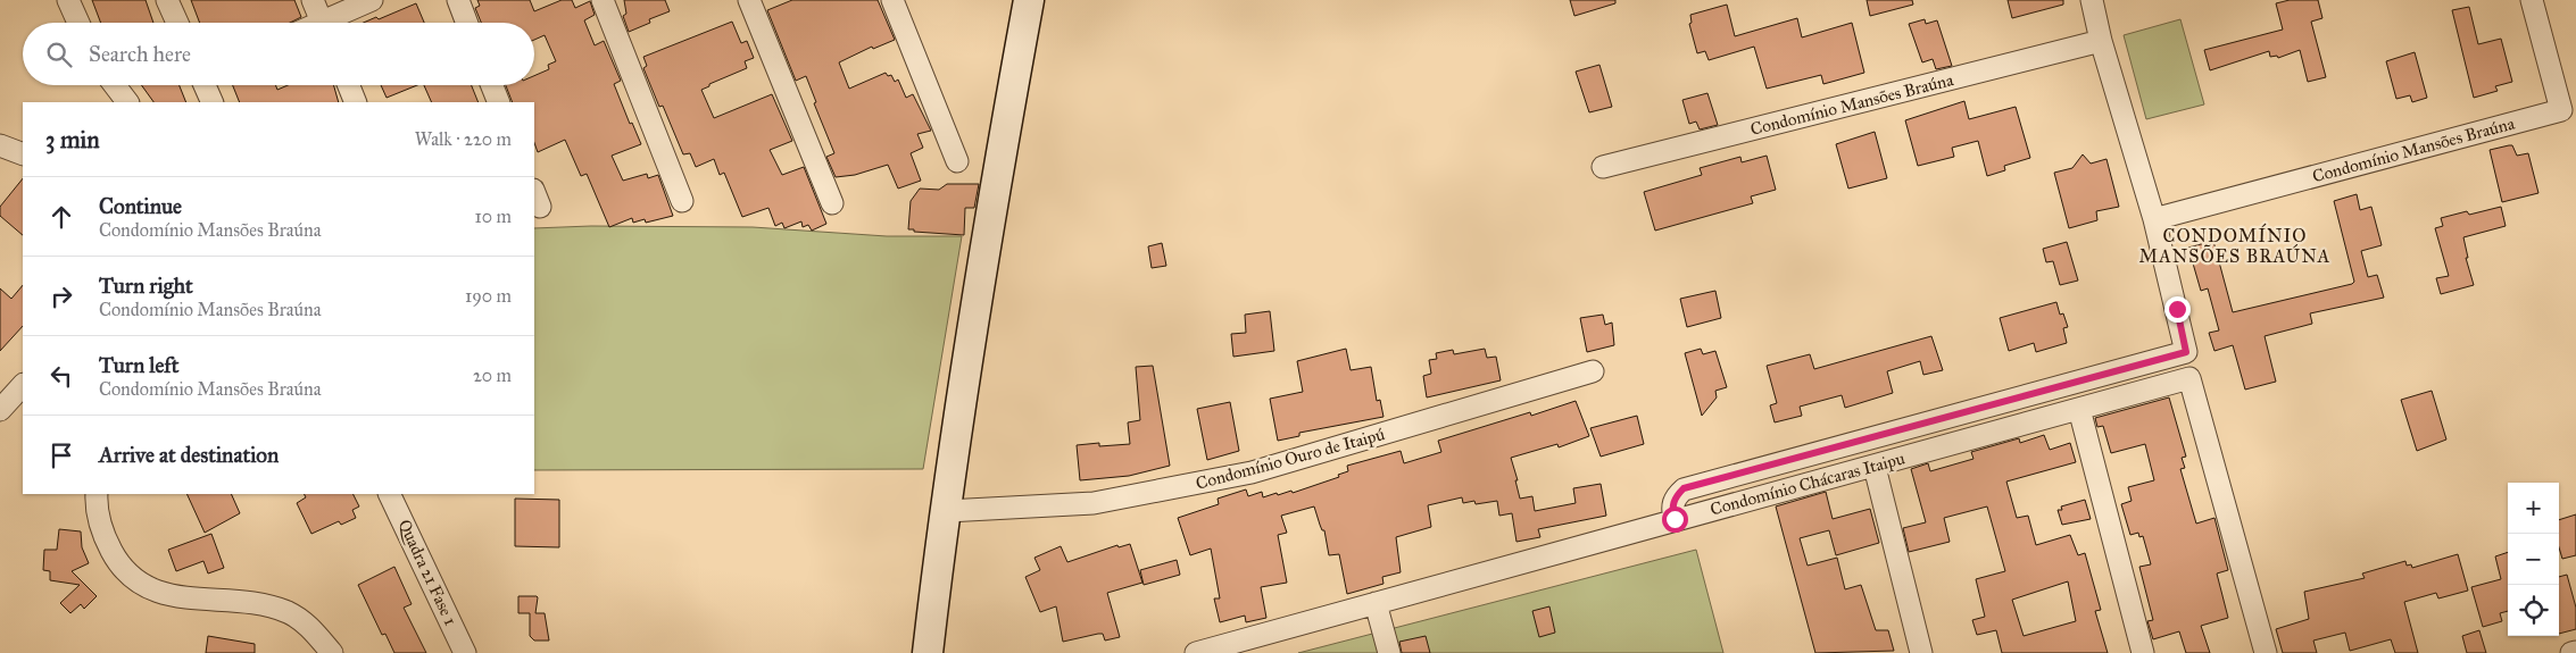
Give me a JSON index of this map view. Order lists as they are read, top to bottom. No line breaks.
{"streets":{"street":["Condomínio Mansões Braúna","Condomínio Ouro de Itaipú","Condomínio Chácaras Itaipu","Quadra 21 Fase 1"]},"districts":["CONDOMÍNIO MANSÕES BRAÚNA"],"page":{"search":"Search here","heading":["3 min","Walk · 220 m"],"list":[["Continue","Condomínio Mansões Braúna","10 m"],["Turn right","Condomínio Mansões Braúna","190 m"],["Turn left","Condomínio Mansões Braúna","20 m"],"Arrive at destination"],"map_buttons":["+","−"]}}
